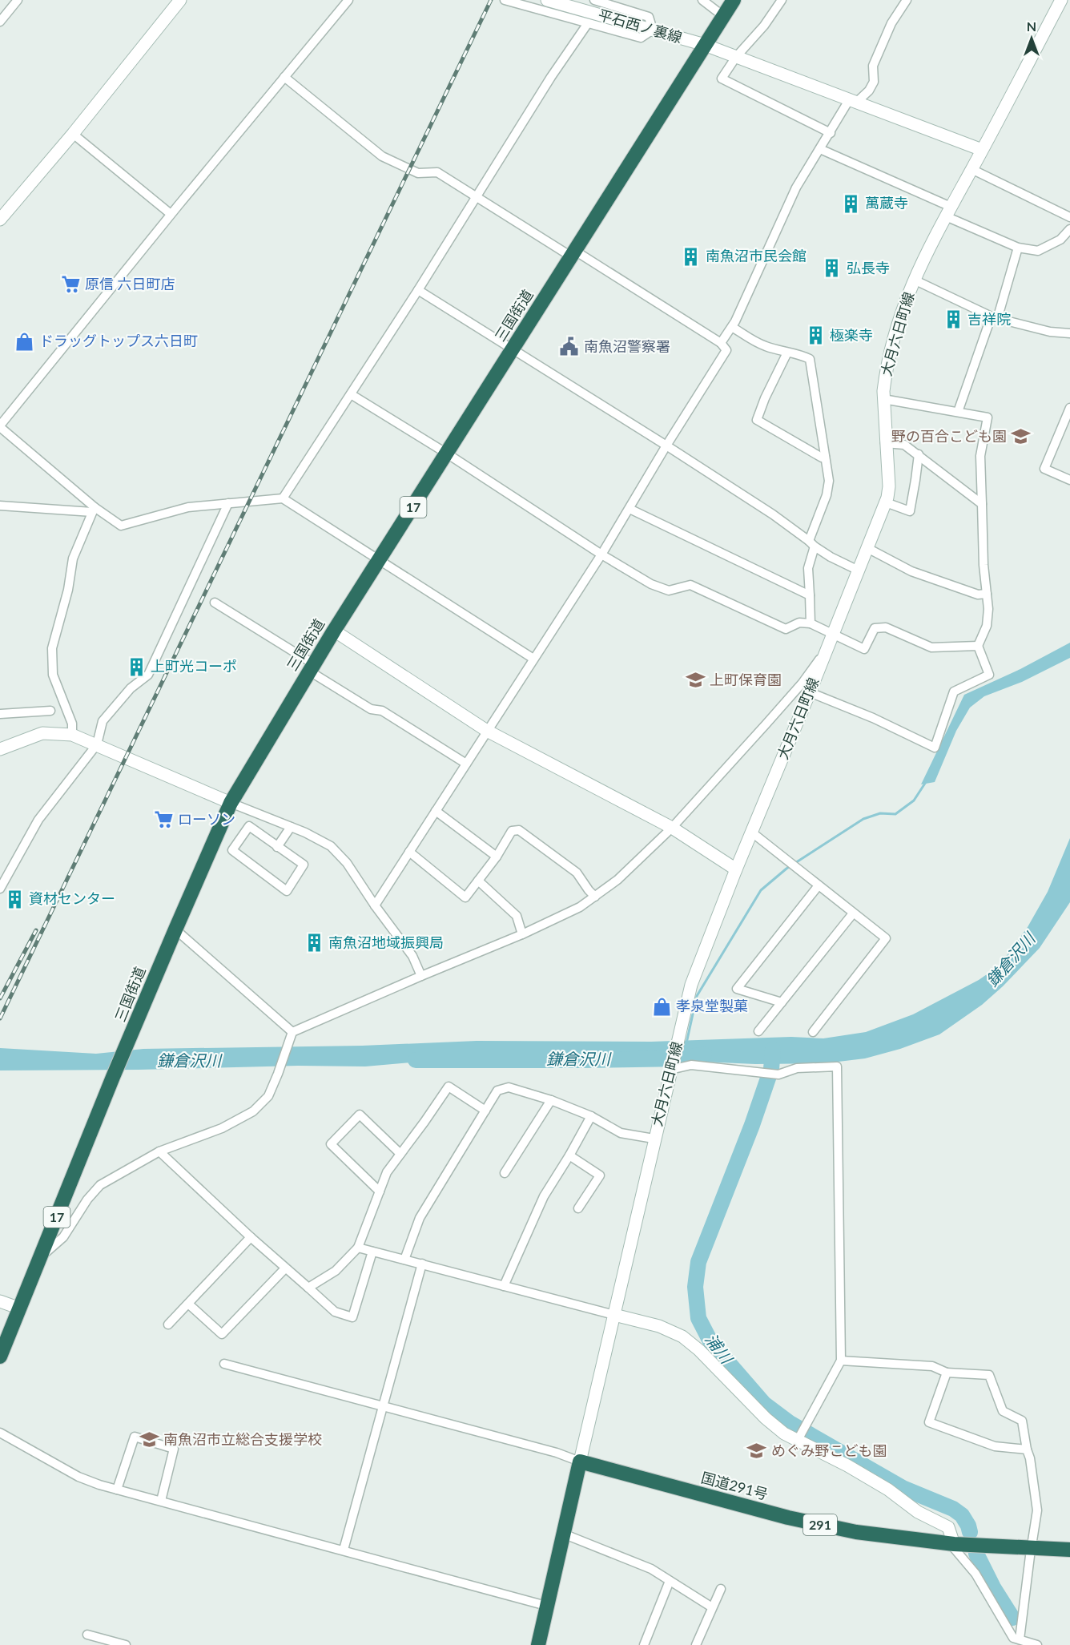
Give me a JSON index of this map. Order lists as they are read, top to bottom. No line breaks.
{"streets":{"highway":["三国街道","17","国道291号","291"],"main road":["平石西ノ裏線","大月六日町線"]},"crossings":[["平石西ノ裏線","三国街道"],["平石西ノ裏線","大月六日町線"],["大月六日町線","国道291号"]],"water":["鎌倉沢川","浦川"],"places":{"building":["萬蔵寺","南魚沼市民会館","弘長寺","吉祥院","極楽寺","上町光コーポ","資材センター","南魚沼地域振興局"],"supermarket":["原信 六日町店","ローソン"],"shop":["ドラッグトップス六日町","孝泉堂製菓"],"public building":["南魚沼警察署"],"school or university":["野の百合こども園","上町保育園","南魚沼市立総合支援学校","めぐみ野こども園"]},"north":"top"}
